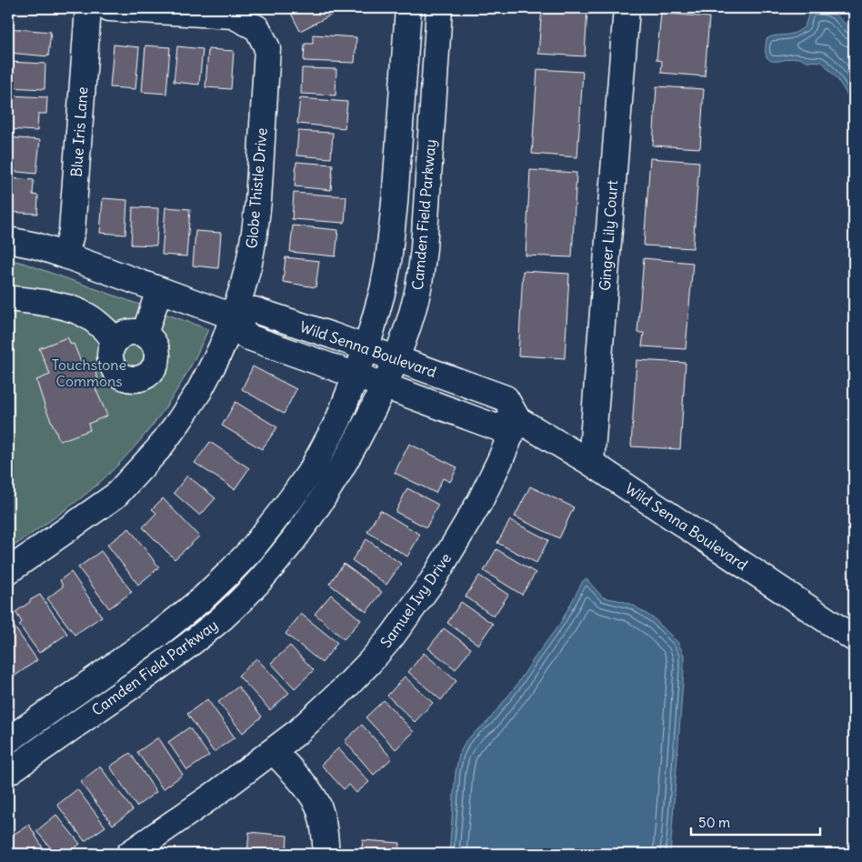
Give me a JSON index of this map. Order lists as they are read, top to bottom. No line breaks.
{"streets":{"street":["Blue Iris Lane","Globe Thistle Drive","Camden Field Parkway","Ginger Lily Court","Wild Senna Boulevard","Samuel Ivy Drive"]},"crossings":[["Globe Thistle Drive","Wild Senna Boulevard"],["Camden Field Parkway","Wild Senna Boulevard"],["Ginger Lily Court","Wild Senna Boulevard"],["Wild Senna Boulevard","Samuel Ivy Drive"]],"parks":["Touchstone Commons"],"scale_bar":"50 m"}
